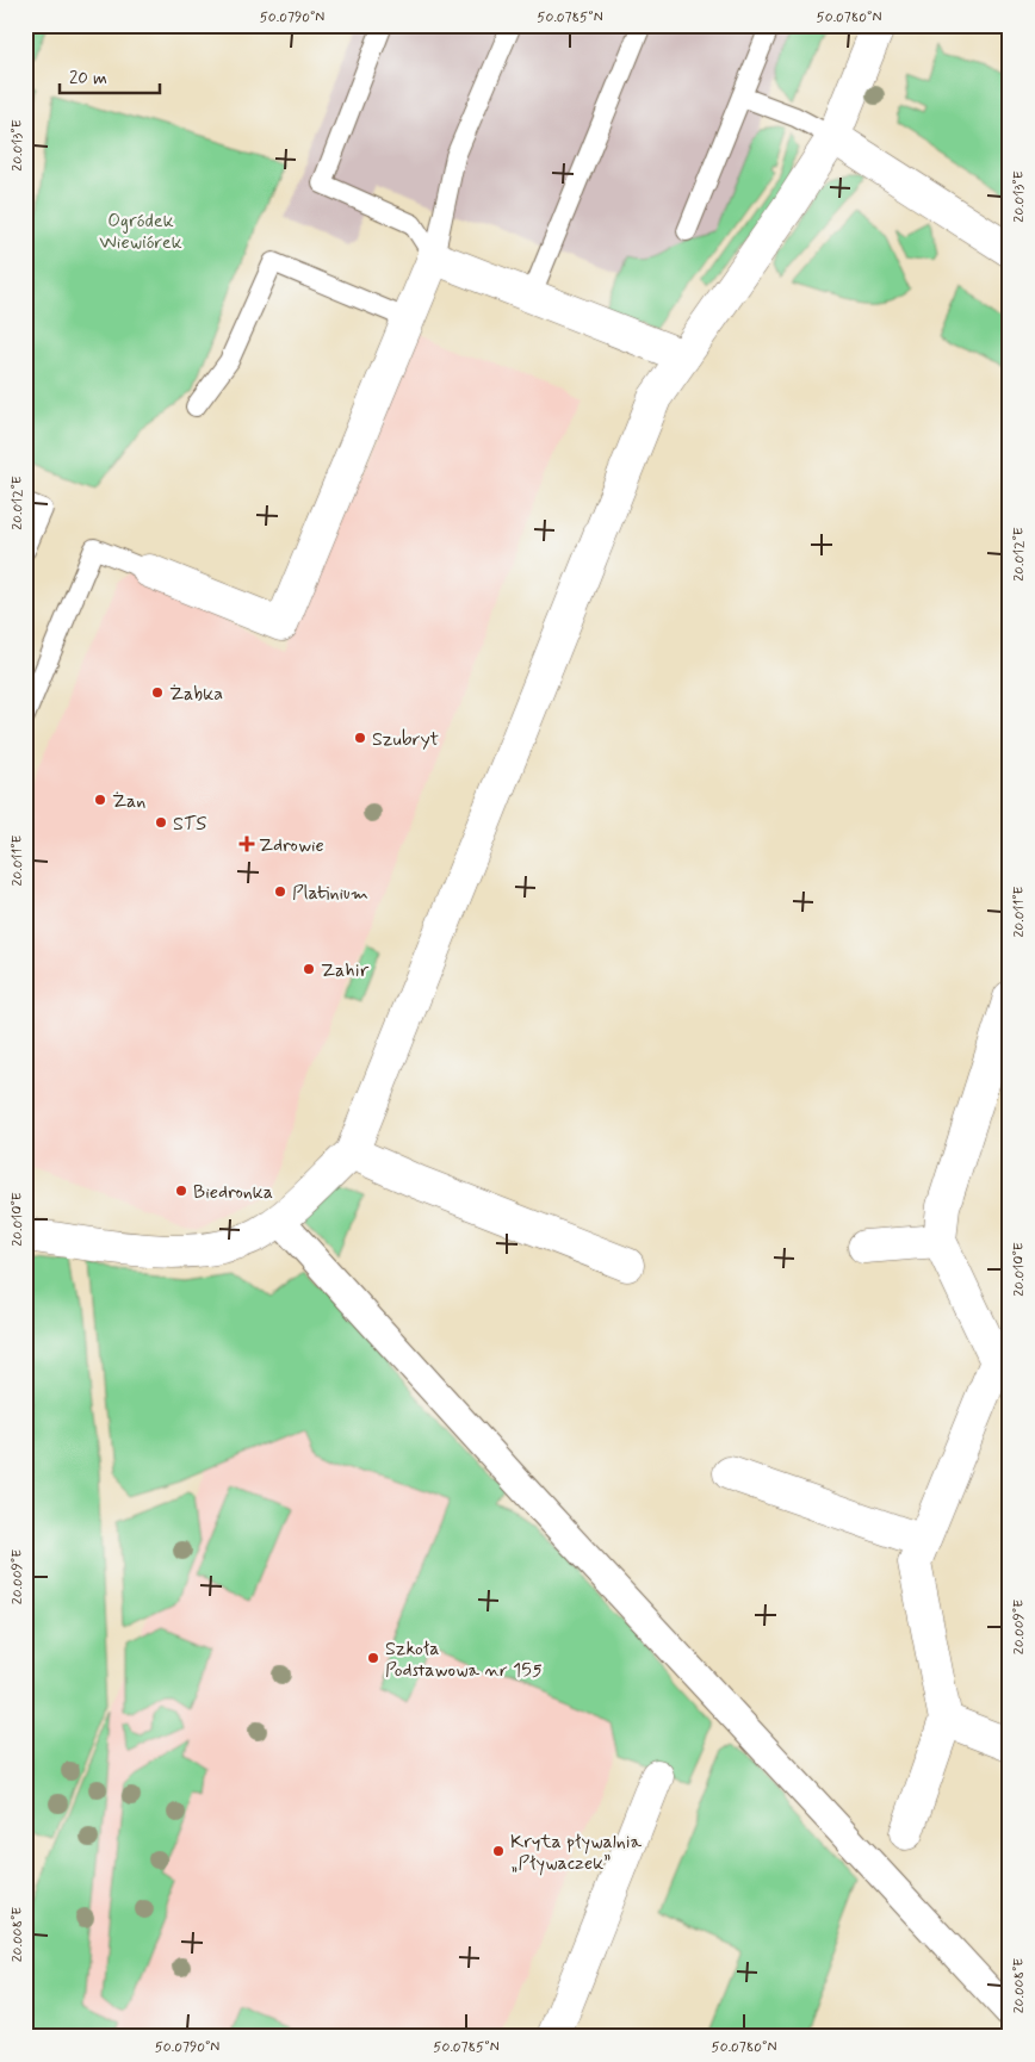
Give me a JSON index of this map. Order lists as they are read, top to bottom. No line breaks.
{"parks":["Ogródek Wiewiórek"],"places":{"other":["Żabka","Szubryt","Żan","STS","Platinium","Zahir","Biedronka","Szkoła Podstawowa nr 155","Kryta pływalnia „Pływaczek”"],"health":["Zdrowie"]},"scale_bar":"20 m","coordinates":["50.0790°N","50.0785°N","50.0780°N","20.013°E","20.012°E","20.011°E","20.010°E","20.009°E","20.008°E"]}
